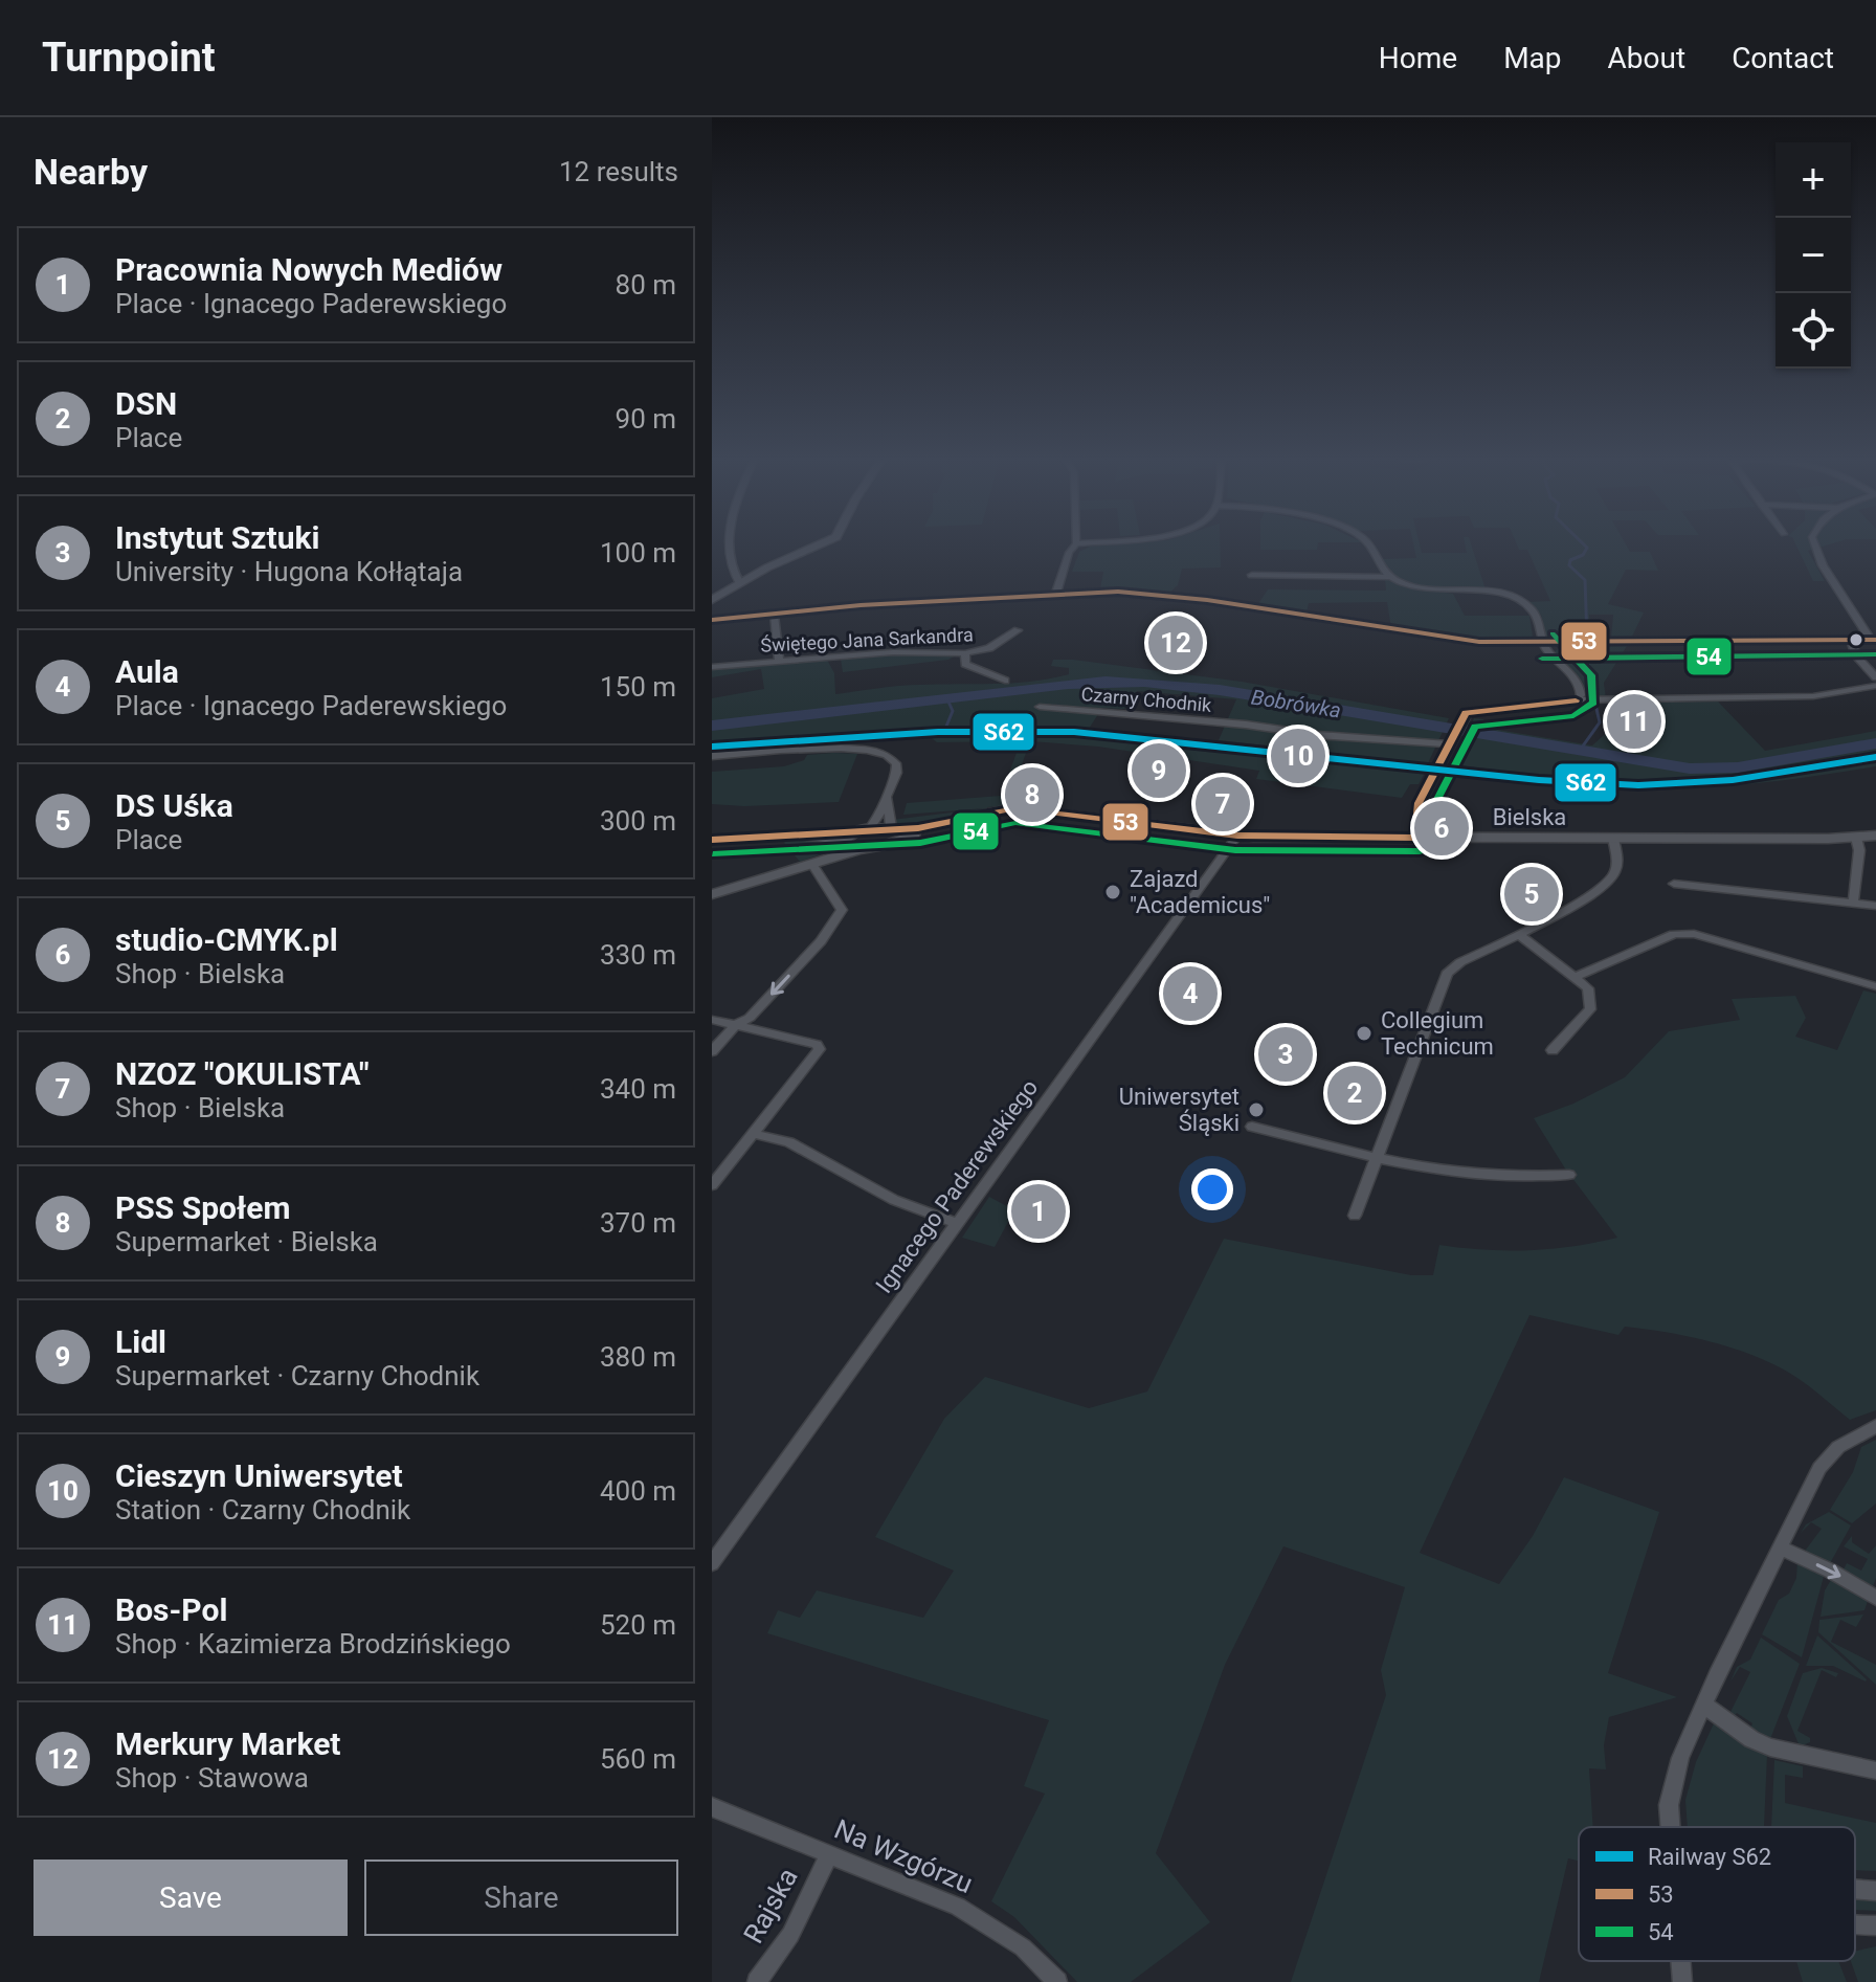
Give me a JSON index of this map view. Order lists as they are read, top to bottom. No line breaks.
{"streets":{"street":["Świętego Jana Sarkandra","Czarny Chodnik","Bielska","Ignacego Paderewskiego","Na Wzgórzu","Rajska"]},"crossings":[["Bielska","Ignacego Paderewskiego"],["Na Wzgórzu","Rajska"]],"water":["Bobrówka"],"places":["Zajazd \"Academicus\"","Collegium Technicum","Uniwersytet Śląski"],"lines":["transit line 53","transit line 54","rail line S62"],"legend":["Railway S62","53","54"],"page":{"header":"Turnpoint","nav":["Home","Map","About","Contact"],"heading":["Nearby","12 results"],"map_buttons":["+","−"],"list":[{"mark":"1","name":"Pracownia Nowych Mediów","note":"Place · Ignacego Paderewskiego","value":"80 m"},{"mark":"2","name":"DSN","note":"Place","value":"90 m"},{"mark":"3","name":"Instytut Sztuki","note":"University · Hugona Kołłątaja","value":"100 m"},{"mark":"4","name":"Aula","note":"Place · Ignacego Paderewskiego","value":"150 m"},{"mark":"5","name":"DS Uśka","note":"Place","value":"300 m"},{"mark":"6","name":"studio-CMYK.pl","note":"Shop · Bielska","value":"330 m"},{"mark":"7","name":"NZOZ \"OKULISTA\"","note":"Shop · Bielska","value":"340 m"},{"mark":"8","name":"PSS Społem","note":"Supermarket · Bielska","value":"370 m"},{"mark":"9","name":"Lidl","note":"Supermarket · Czarny Chodnik","value":"380 m"},{"mark":"10","name":"Cieszyn Uniwersytet","note":"Station · Czarny Chodnik","value":"400 m"},{"mark":"11","name":"Bos-Pol","note":"Shop · Kazimierza Brodzińskiego","value":"520 m"},{"mark":"12","name":"Merkury Market","note":"Shop · Stawowa","value":"560 m"}],"pins":["12","11","10","9","8","7","6","5","4","3","2","1"],"buttons":["Save","Share"]}}
